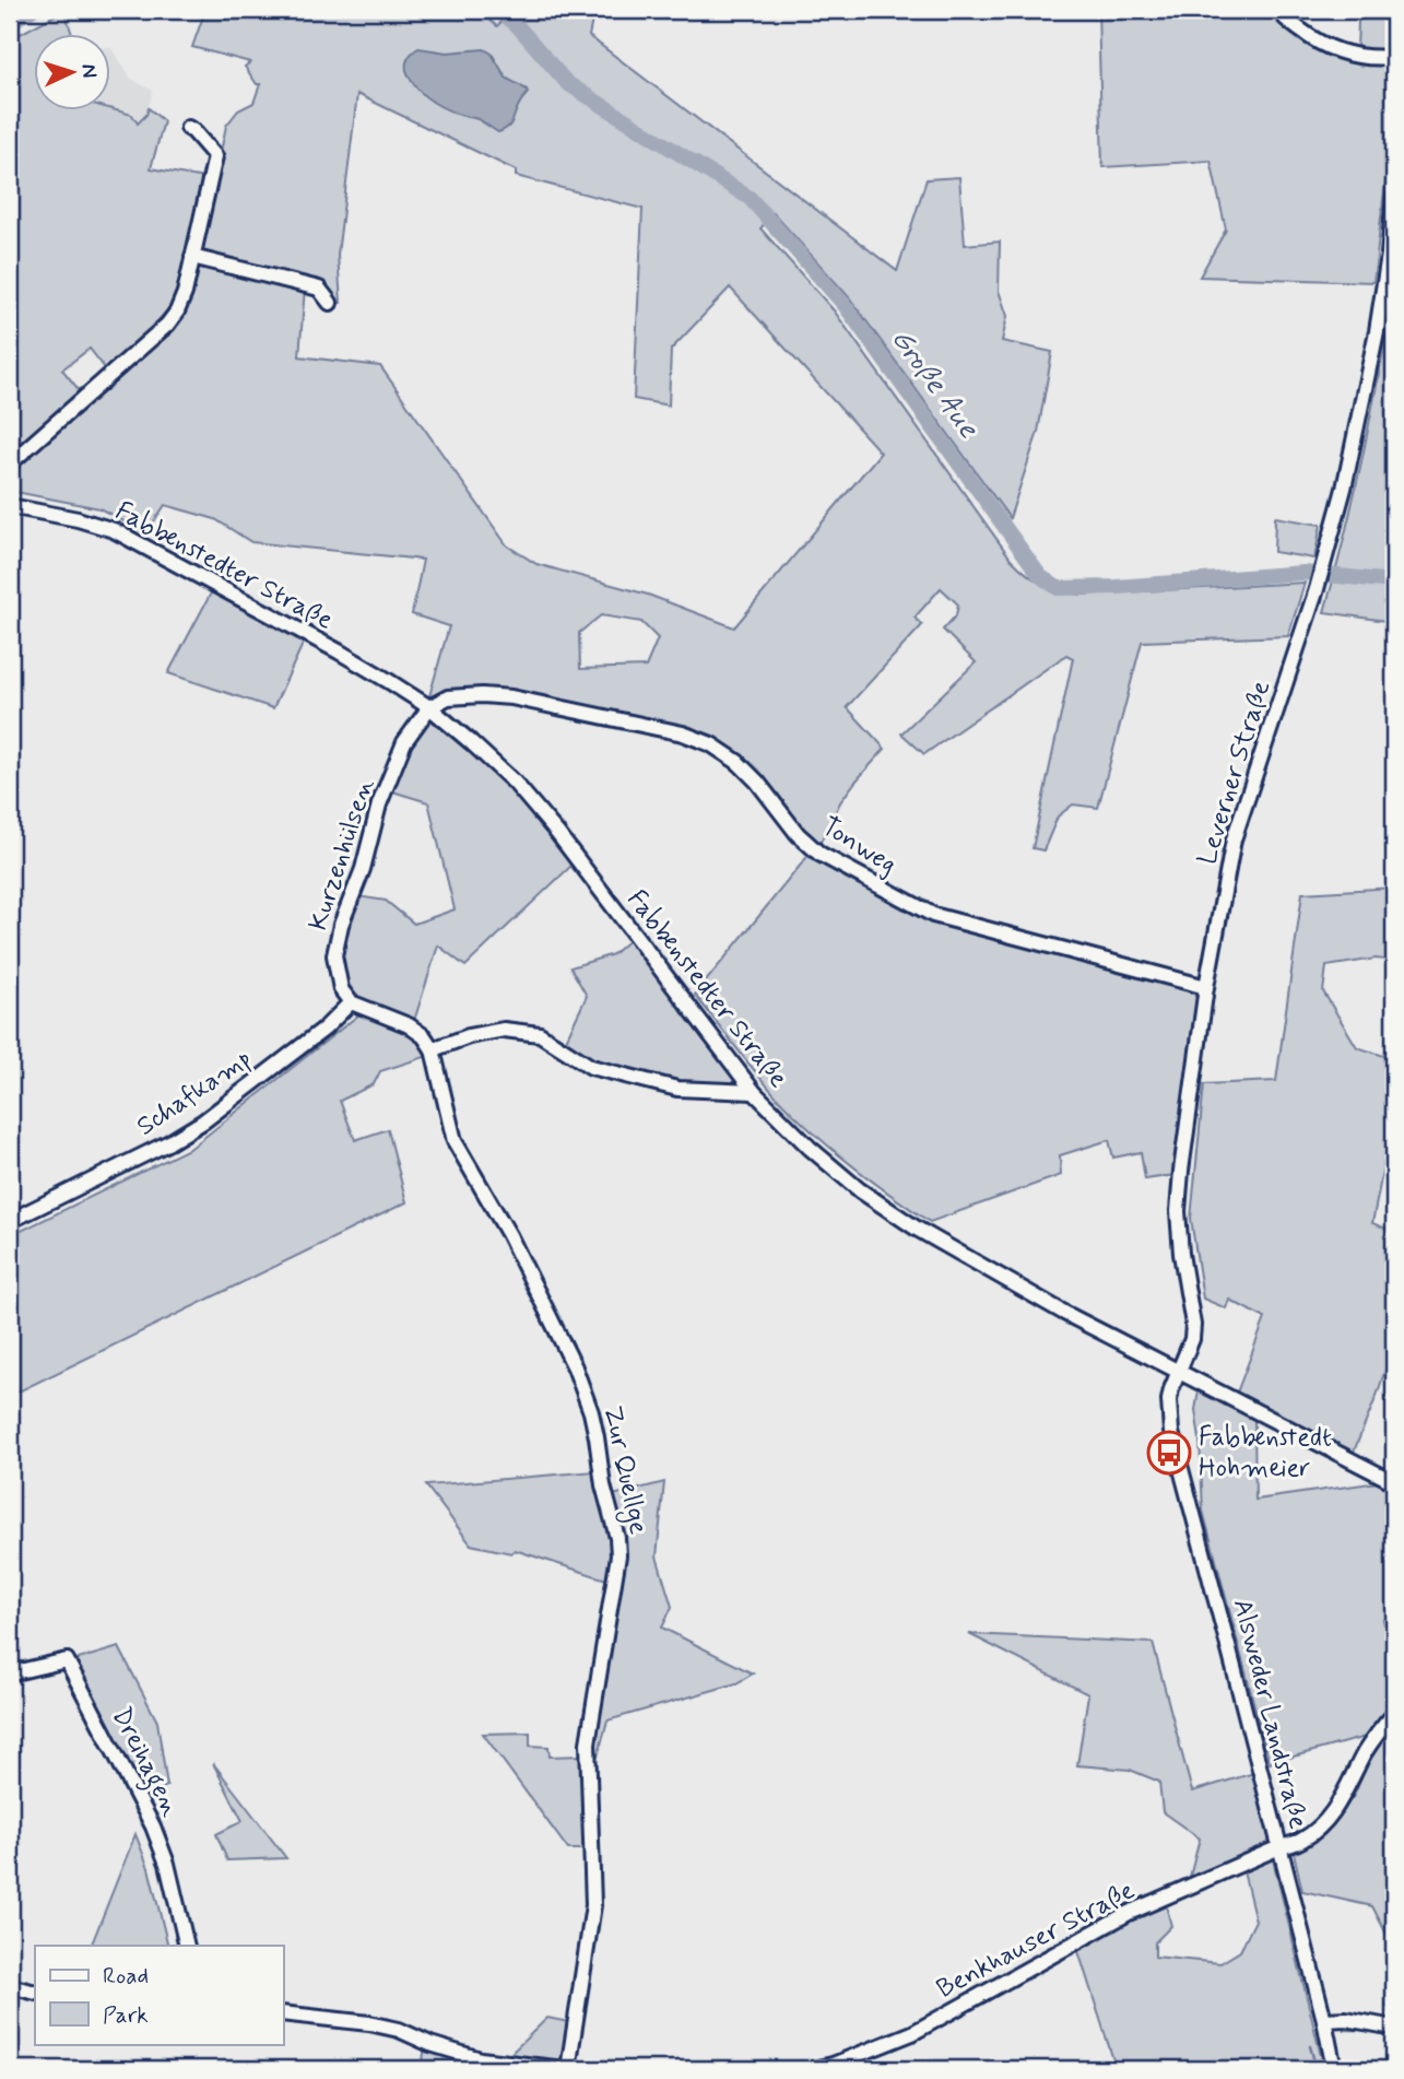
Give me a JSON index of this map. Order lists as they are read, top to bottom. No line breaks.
{"streets":{"street":["Fabbenstedter Straße","Leverner Straße","Tonweg","Kurzenhülsen","Schafkamp","Zur Quellge","Alsweder Landstraße","Dreihagen","Benkhauser Straße"]},"crossings":[["Fabbenstedter Straße","Leverner Straße"],["Fabbenstedter Straße","Tonweg"],["Fabbenstedter Straße","Kurzenhülsen"],["Fabbenstedter Straße","Alsweder Landstraße"],["Leverner Straße","Tonweg"],["Leverner Straße","Alsweder Landstraße"],["Tonweg","Kurzenhülsen"],["Kurzenhülsen","Schafkamp"],["Alsweder Landstraße","Benkhauser Straße"]],"water":["Große Aue"],"places":{"bus stop":["Fabbenstedt Hohmeier"]},"legend":["Road","Park"],"north":"right"}
